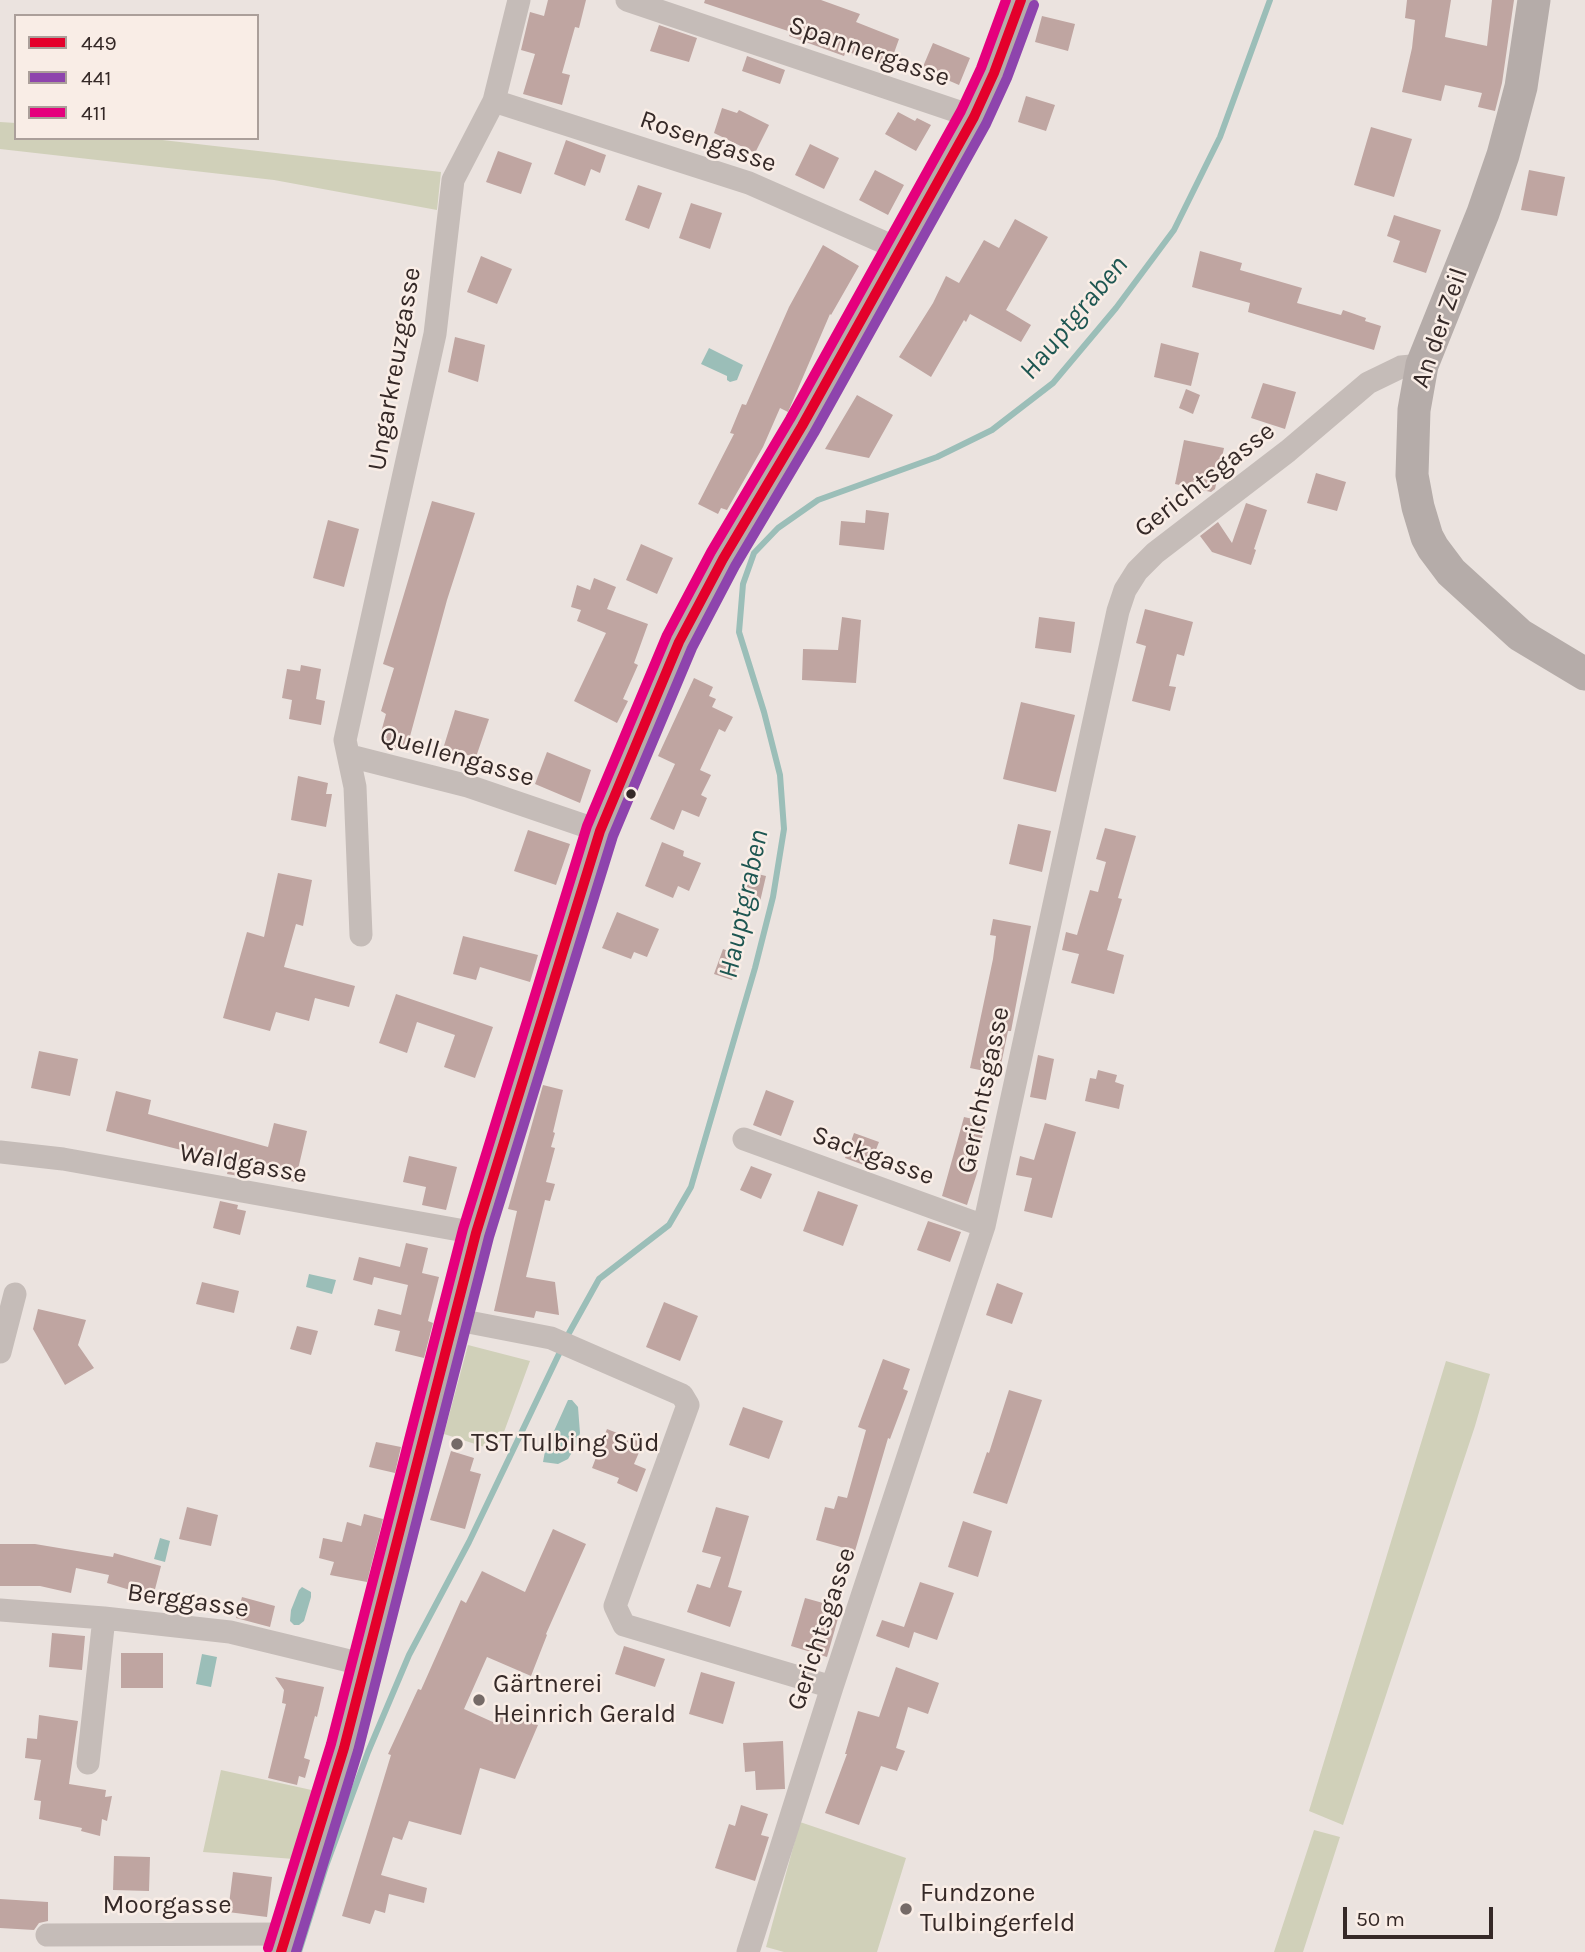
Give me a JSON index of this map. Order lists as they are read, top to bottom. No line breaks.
{"streets":{"street":["Spannergasse","Rosengasse","An der Zeil","Ungarkreuzgasse","Gerichtsgasse","Quellengasse","Sackgasse","Waldgasse","Berggasse","Moorgasse"]},"crossings":[["Rosengasse","Ungarkreuzgasse"],["An der Zeil","Gerichtsgasse"],["Ungarkreuzgasse","Quellengasse"],["Gerichtsgasse","Sackgasse"]],"water":["Hauptgraben"],"places":["TST Tulbing Süd","Gärtnerei Heinrich Gerald","Fundzone Tulbingerfeld"],"lines":["transit line 449","transit line 411","transit line 441"],"legend":["449","441","411"],"scale_bar":"50 m"}
